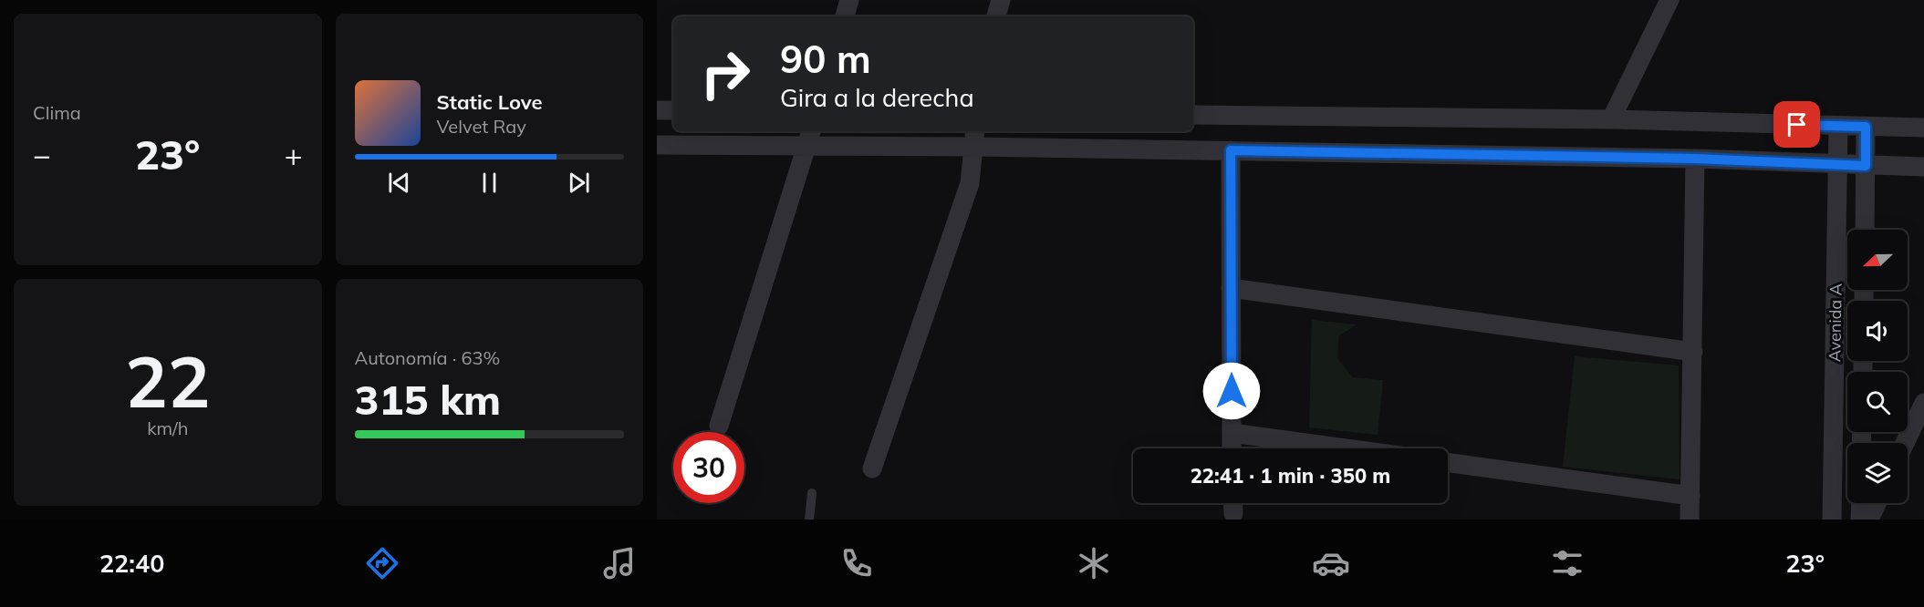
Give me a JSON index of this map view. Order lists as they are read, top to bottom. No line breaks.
{"streets":{"street":["Avenida A"]},"north":"left","page":{"tile":["Clima",["22","km/h"],["Autonomía · 63%","315 km"]],"turn":["90 m","Gira a la derecha"],"song":["Static Love","Velvet Ray"],"heat":["−","23°","+"],"limit":"30","trip":"22:41 · 1 min · 350 m","tabs":["22:40","23°"]}}
